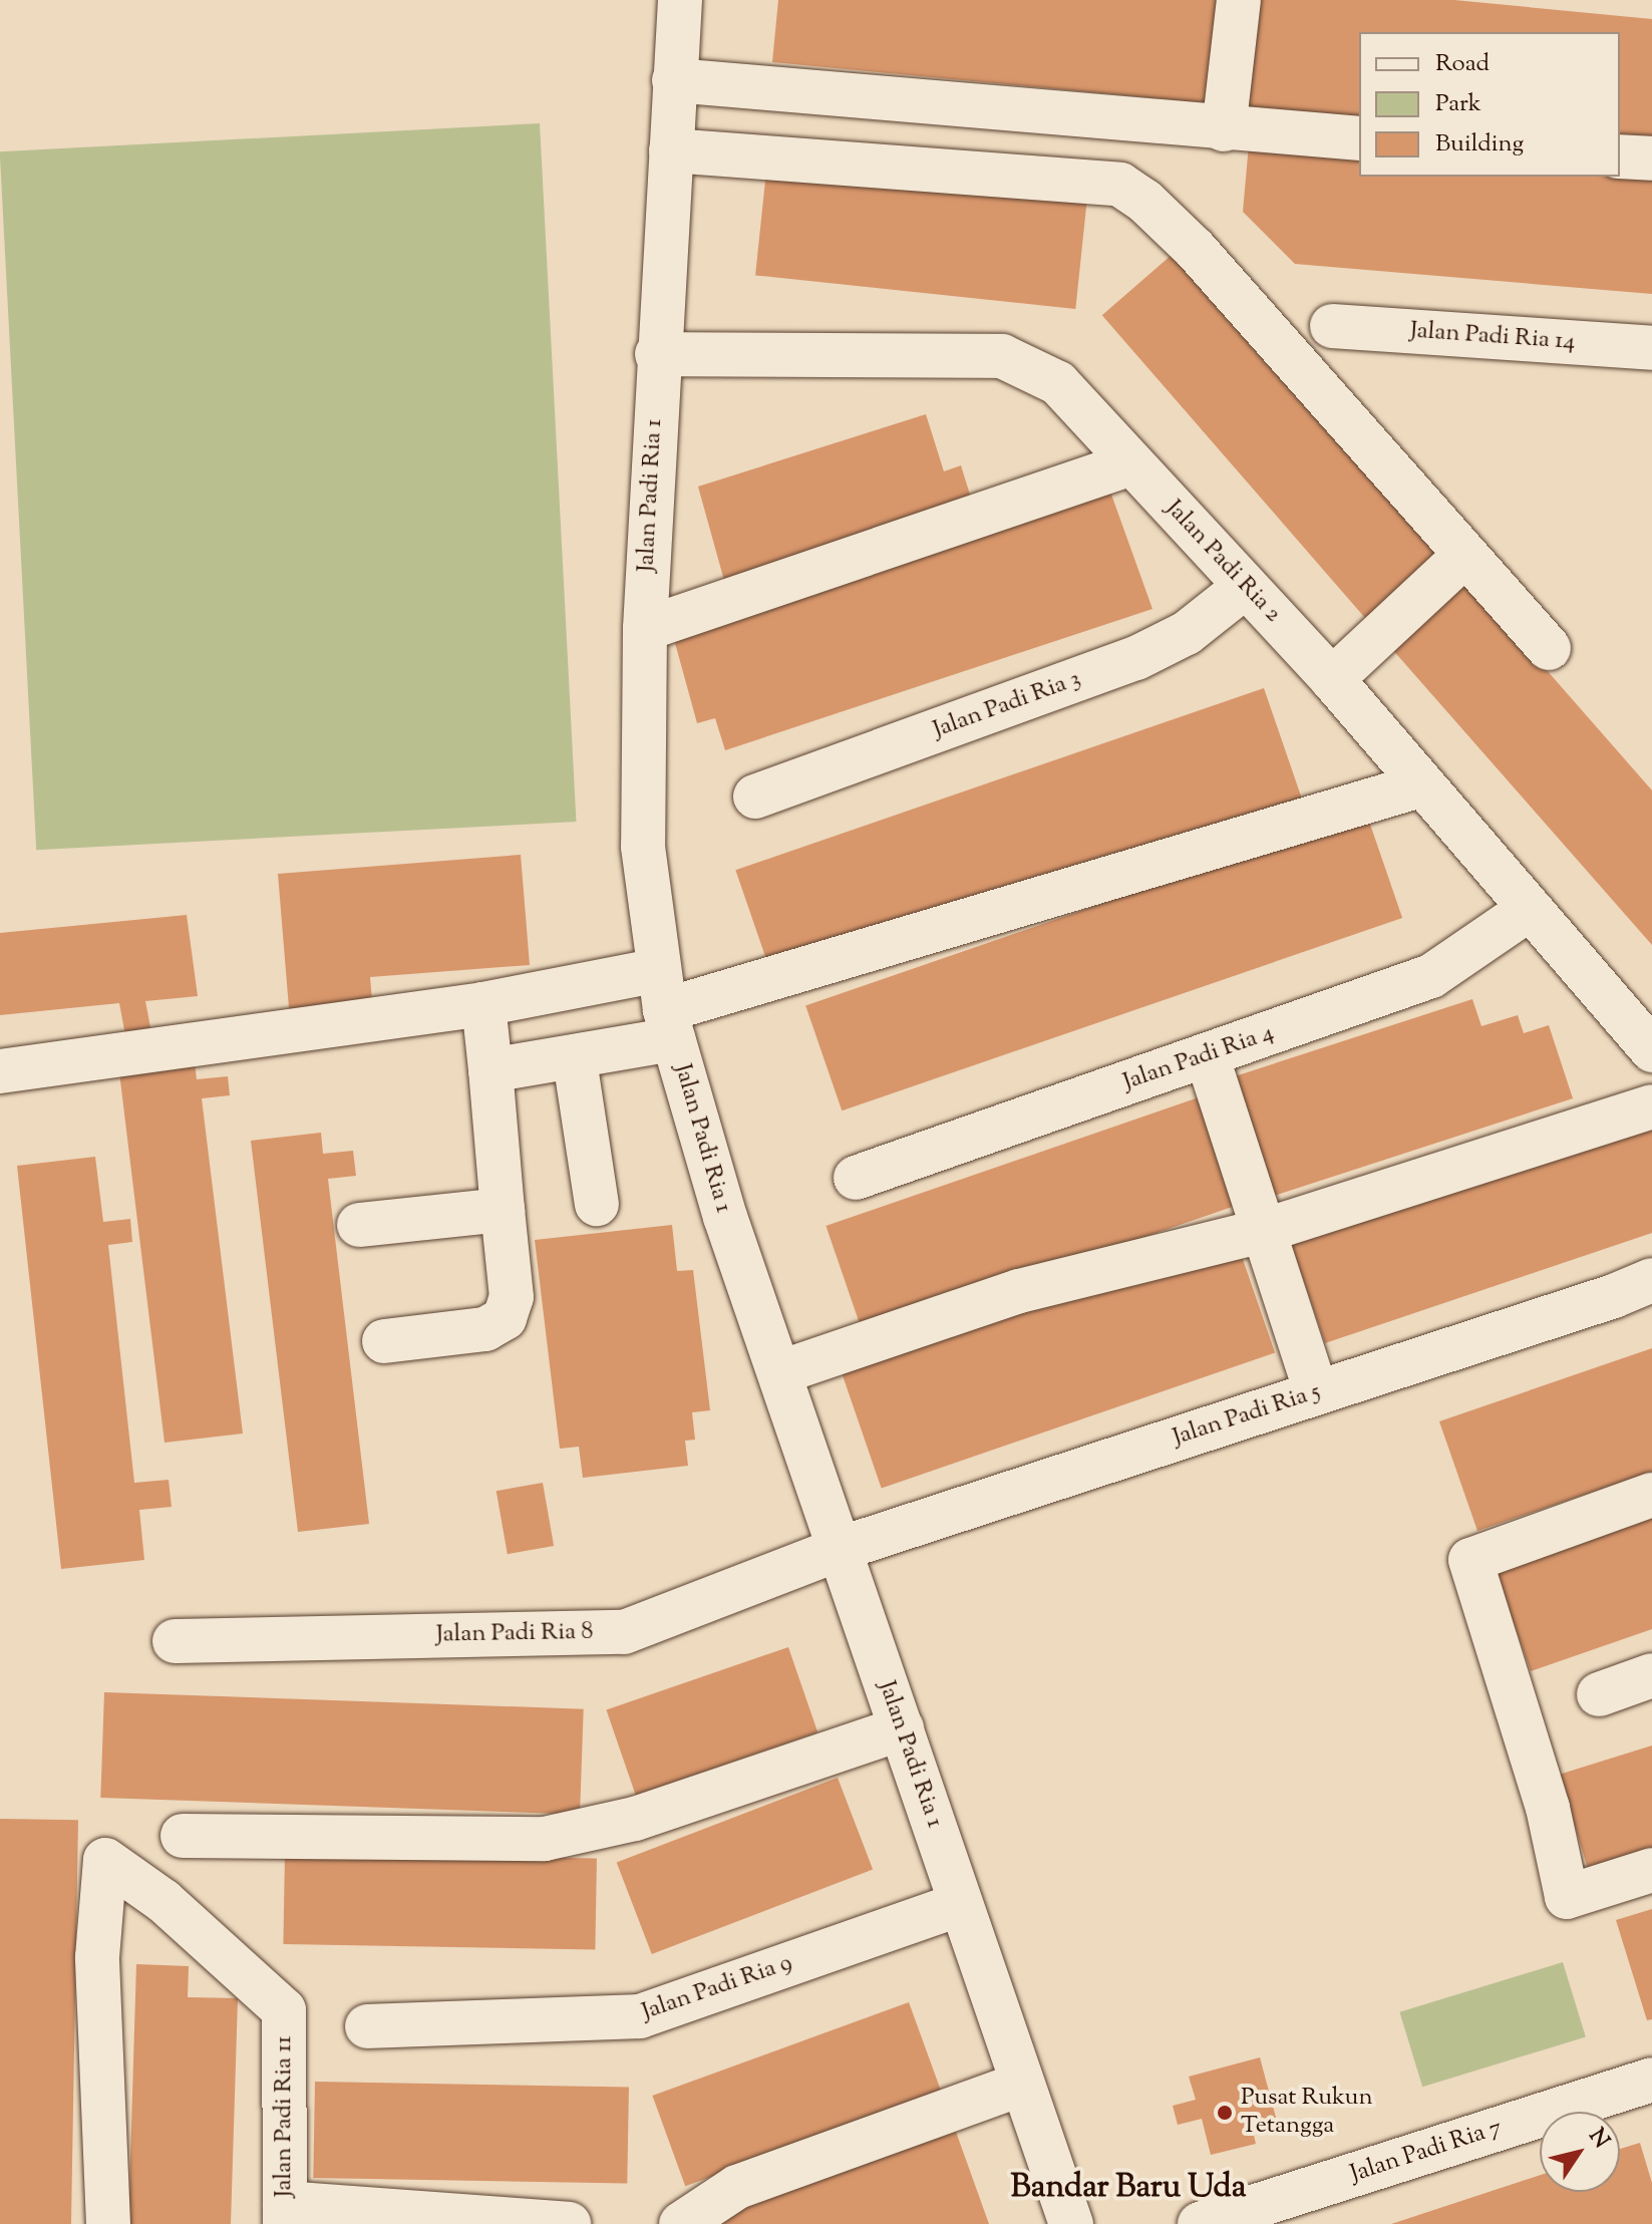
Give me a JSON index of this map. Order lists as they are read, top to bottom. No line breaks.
{"streets":{"street":["Jalan Padi Ria 14","Jalan Padi Ria 1","Jalan Padi Ria 2","Jalan Padi Ria 3","Jalan Padi Ria 4","Jalan Padi Ria 5","Jalan Padi Ria 8","Jalan Padi Ria 9","Jalan Padi Ria 11","Jalan Padi Ria 7"]},"crossings":[["Jalan Padi Ria 1","Jalan Padi Ria 2"],["Jalan Padi Ria 1","Jalan Padi Ria 5"],["Jalan Padi Ria 1","Jalan Padi Ria 8"],["Jalan Padi Ria 1","Jalan Padi Ria 9"],["Jalan Padi Ria 2","Jalan Padi Ria 3"],["Jalan Padi Ria 2","Jalan Padi Ria 4"],["Jalan Padi Ria 5","Jalan Padi Ria 8"]],"districts":["Bandar Baru Uda"],"places":["Pusat Rukun Tetangga"],"legend":["Road","Park","Building"],"north":"top right"}
